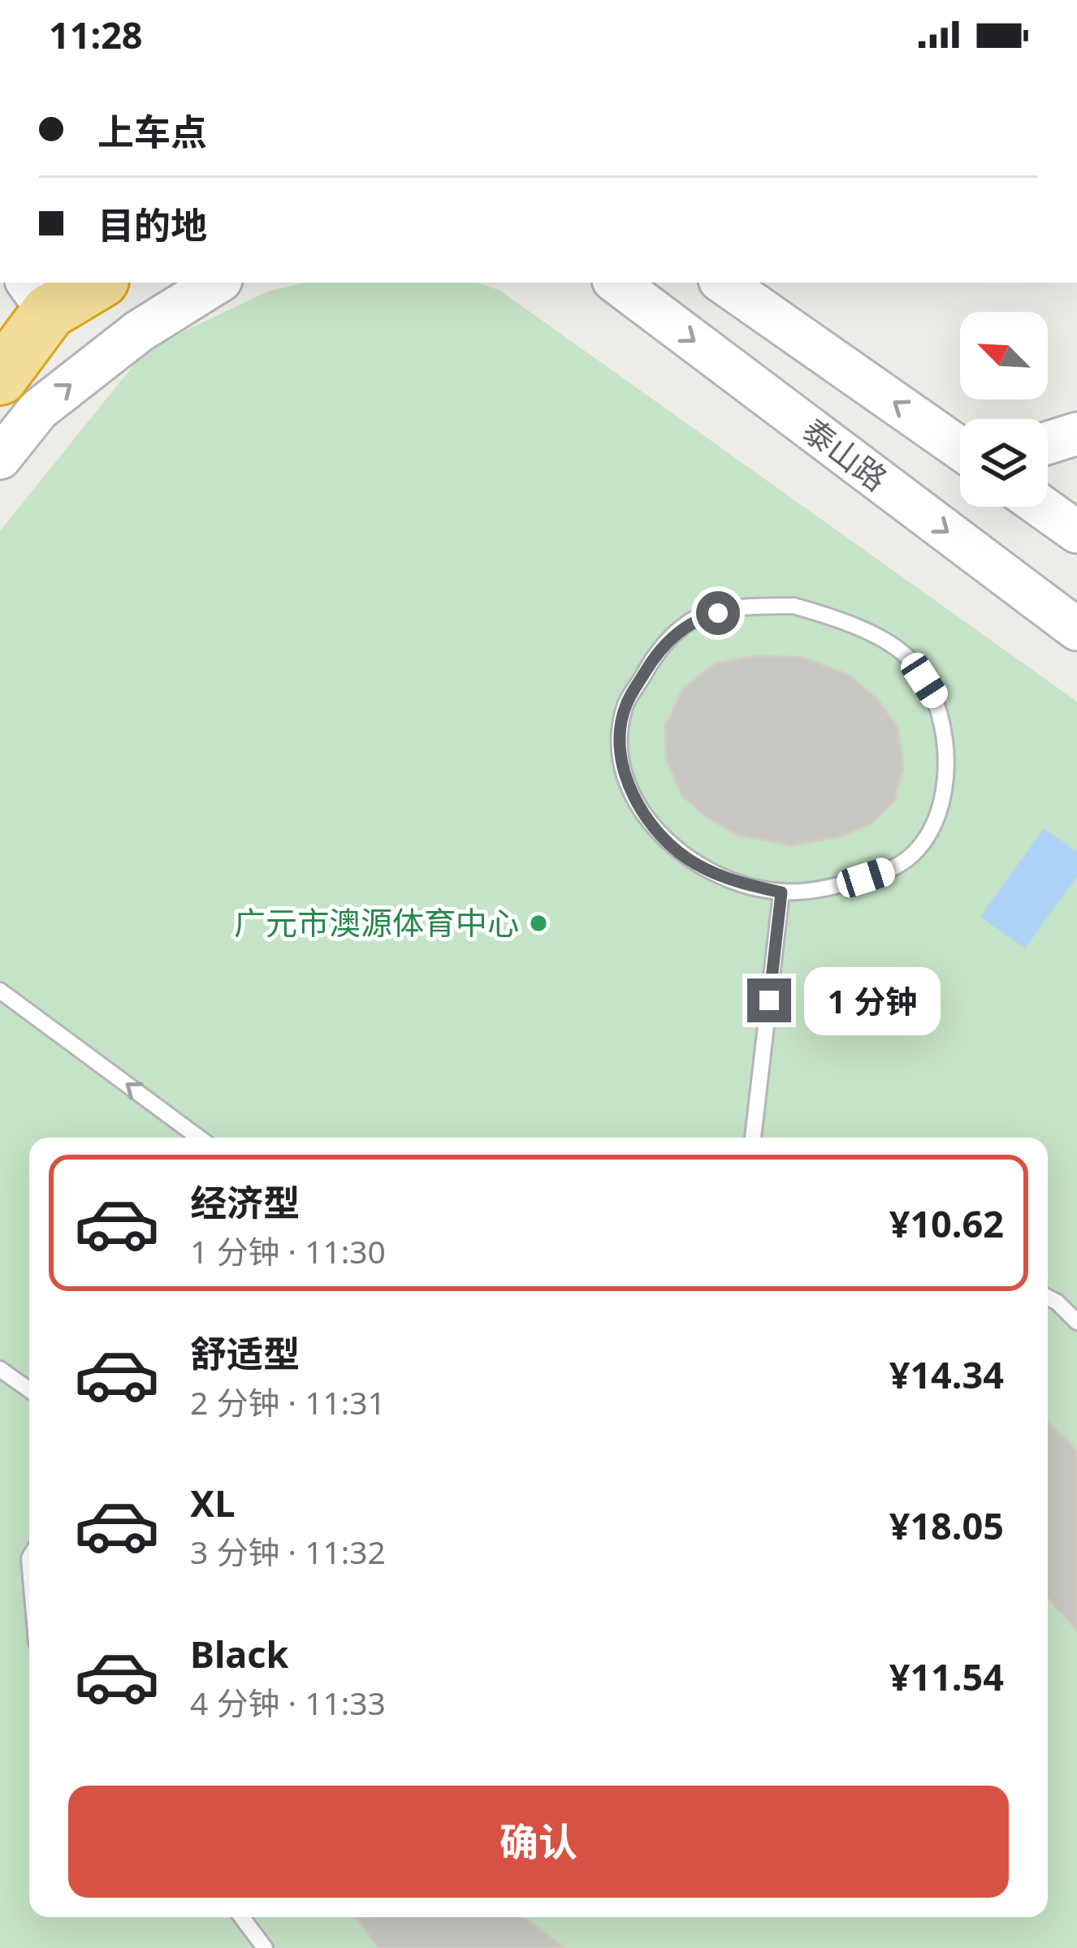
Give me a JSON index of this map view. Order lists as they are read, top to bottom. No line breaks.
{"streets":{"street":["泰山路"]},"places":["广元市澳源体育中心"],"north":"top left","page":{"status":"11:28","banner":["上车点","目的地"],"bubble":"1 分钟","list":[{"name":"经济型","note":"1 分钟 · 11:30","value":"¥10.62"},{"name":"舒适型","note":"2 分钟 · 11:31","value":"¥14.34"},{"name":"XL","note":"3 分钟 · 11:32","value":"¥18.05"},{"name":"Black","note":"4 分钟 · 11:33","value":"¥11.54"}],"buttons":"确认"}}
